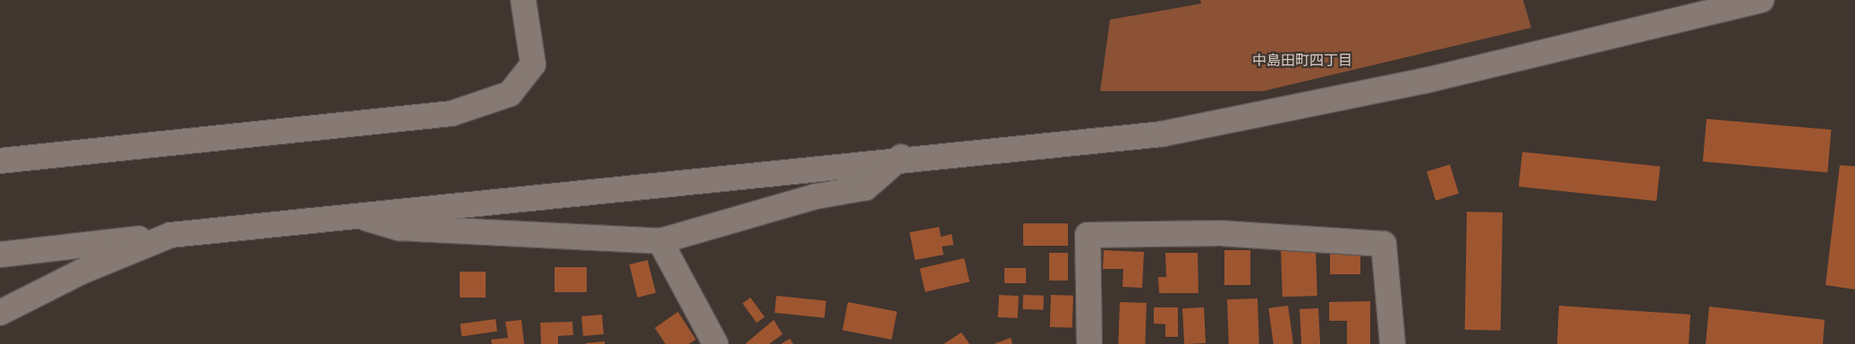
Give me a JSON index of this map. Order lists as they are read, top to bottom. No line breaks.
{"districts":["中島田町四丁目"]}
